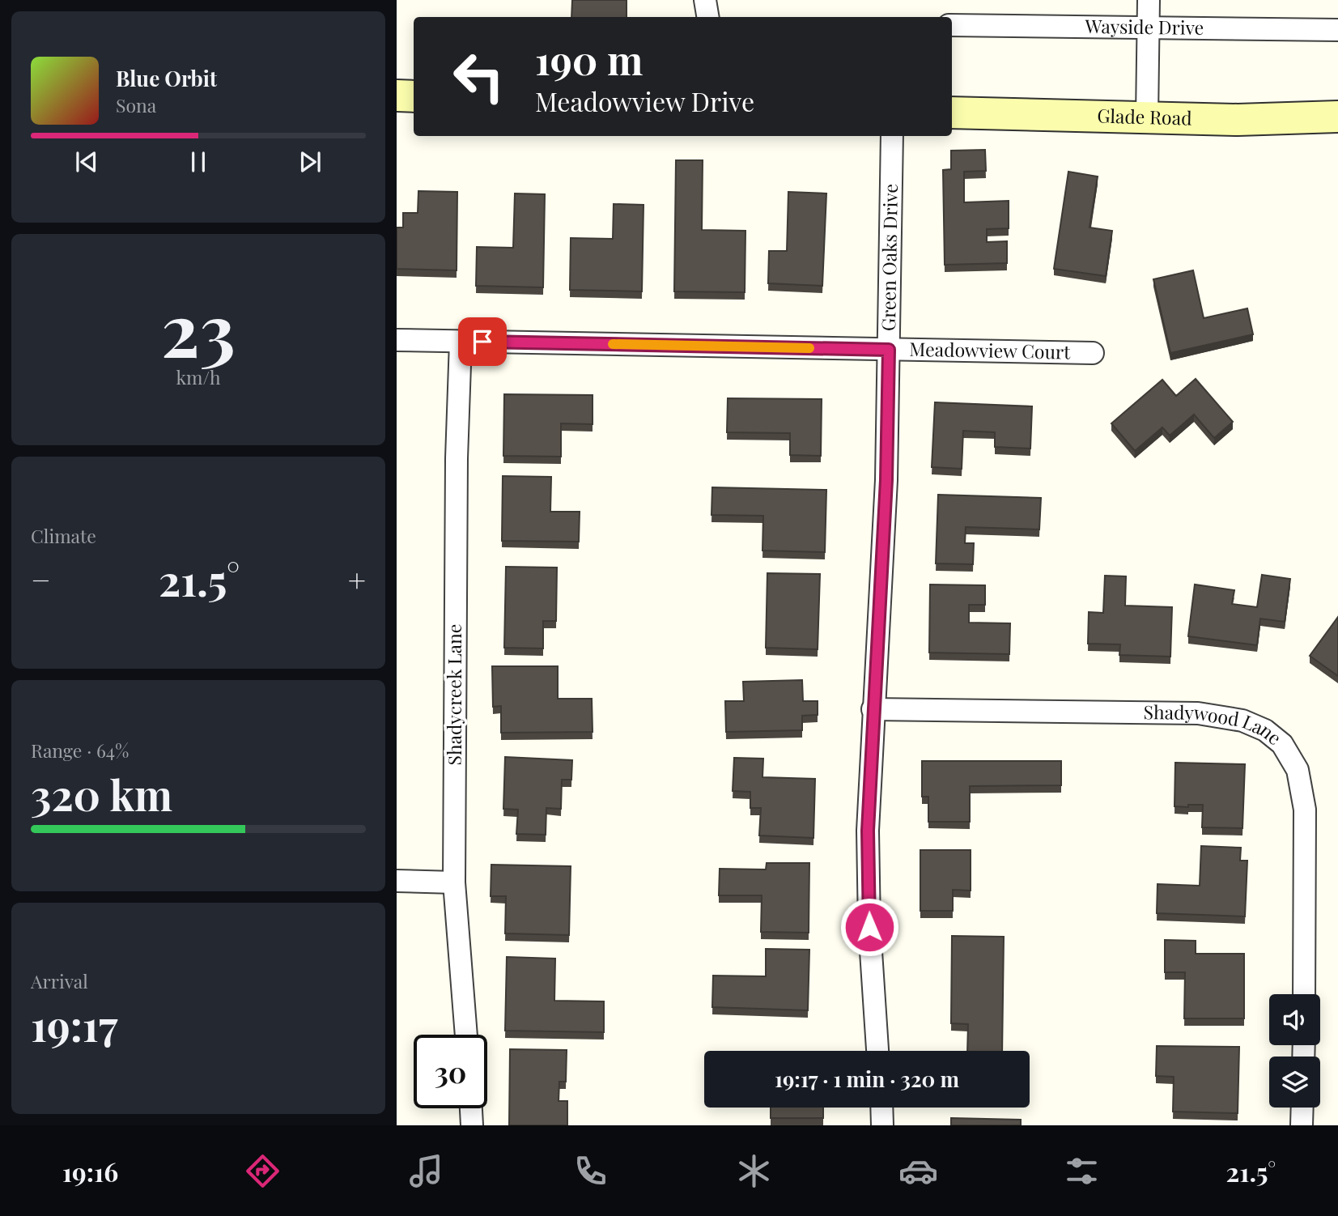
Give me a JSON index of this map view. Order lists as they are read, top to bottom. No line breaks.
{"streets":{"main road":["Glade Road"],"street":["Wayside Drive","Green Oaks Drive","Meadowview Court","Shadycreek Lane","Shadywood Lane"]},"crossings":[["Green Oaks Drive","Meadowview Court"],["Green Oaks Drive","Shadywood Lane"],["Meadowview Court","Shadycreek Lane"]],"page":{"turn":["190 m","Meadowview Drive"],"song":["Blue Orbit","Sona"],"tile":[["23","km/h"],"Climate",["Range · 64%","320 km"],["Arrival","19:17"]],"heat":["−","21.5°","+"],"limit":"30","trip":"19:17 · 1 min · 320 m","tabs":["19:16","21.5°"]}}
